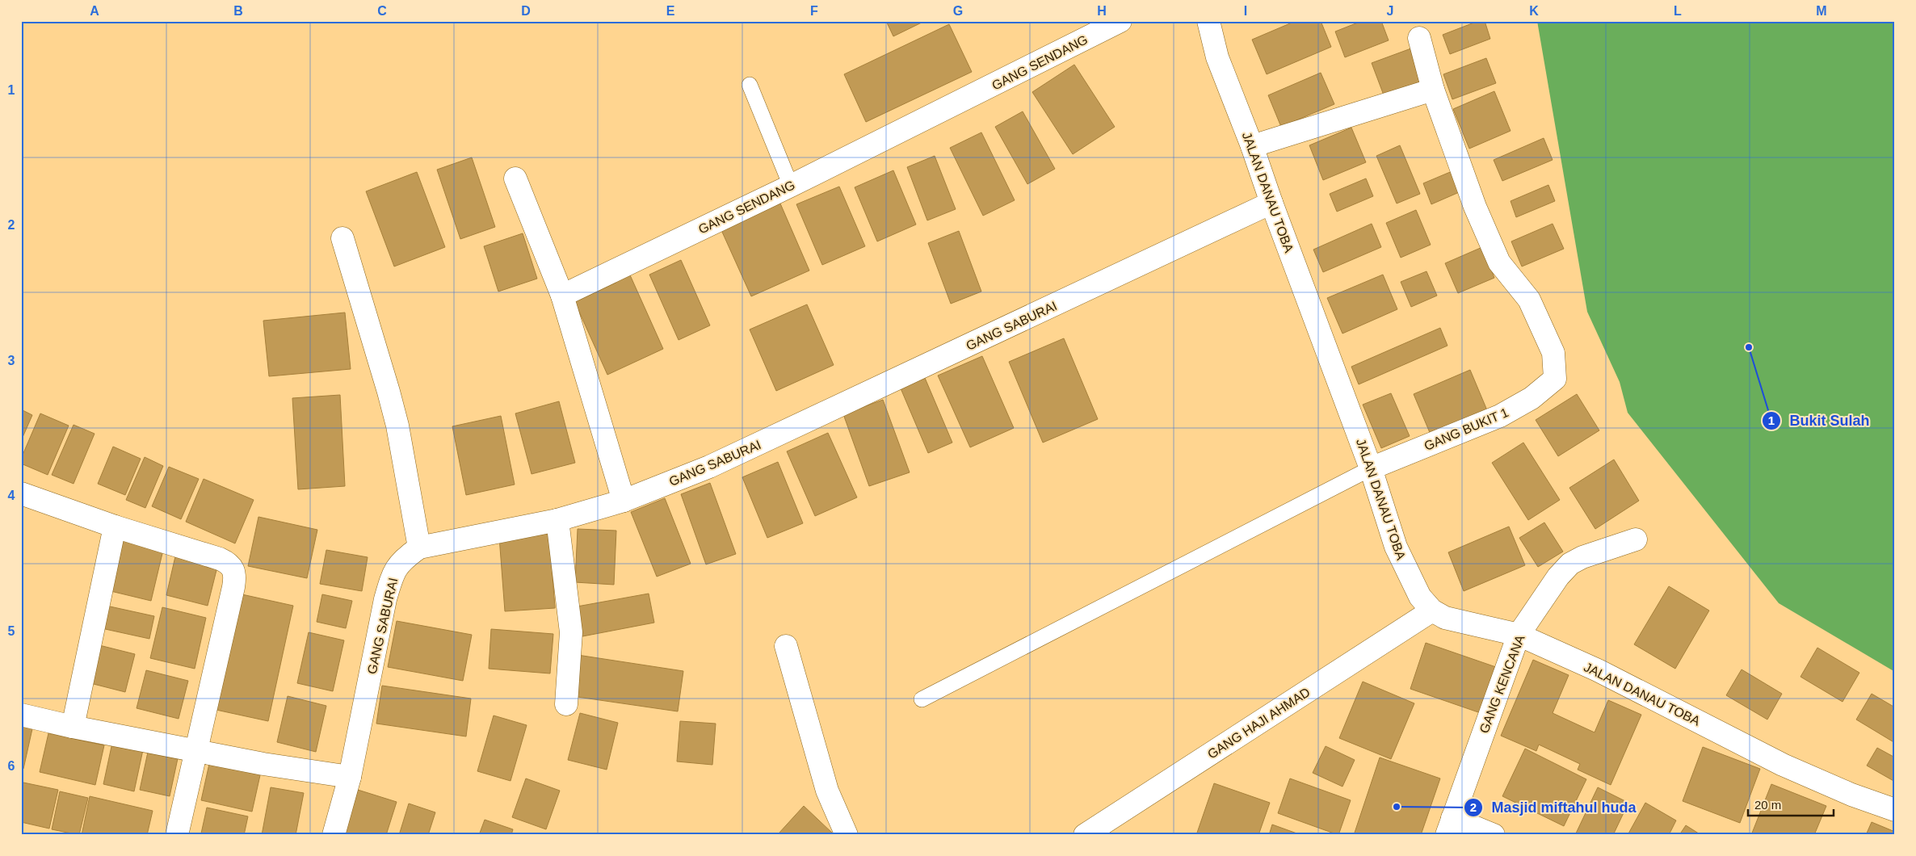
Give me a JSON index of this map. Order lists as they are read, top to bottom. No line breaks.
{"streets":{"street":["GANG SENDANG","JALAN DANAU TOBA","GANG SABURAI","GANG BUKIT 1","GANG KENCANA","GANG HAJI AHMAD"]},"crossings":[["JALAN DANAU TOBA","GANG SABURAI"],["JALAN DANAU TOBA","GANG BUKIT 1"],["JALAN DANAU TOBA","GANG KENCANA"],["JALAN DANAU TOBA","GANG HAJI AHMAD"]],"places":["Bukit Sulah","Masjid miftahul huda"],"scale_bar":"20 m","grid":{"columns":["A","B","C","D","E","F","G","H","I","J","K","L","M"],"rows":["1","2","3","4","5","6"]}}
